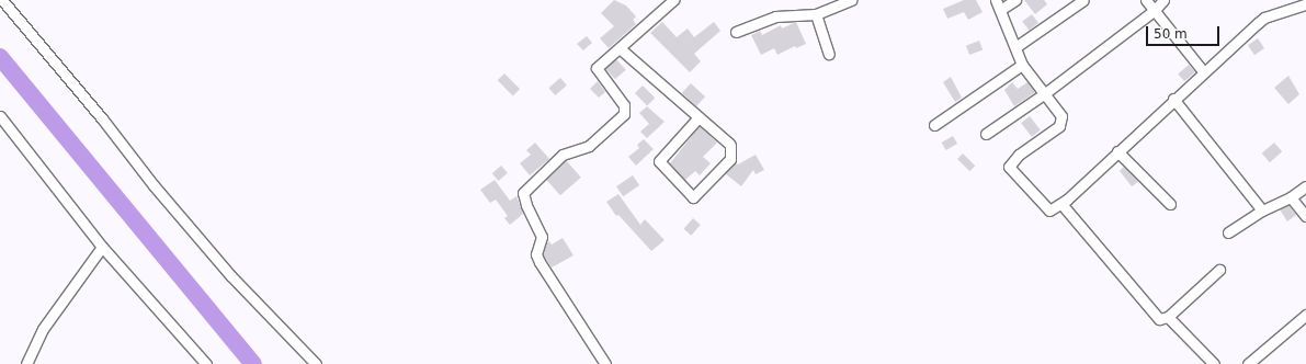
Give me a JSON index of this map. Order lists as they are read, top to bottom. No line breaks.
{"scale_bar":"50 m"}
